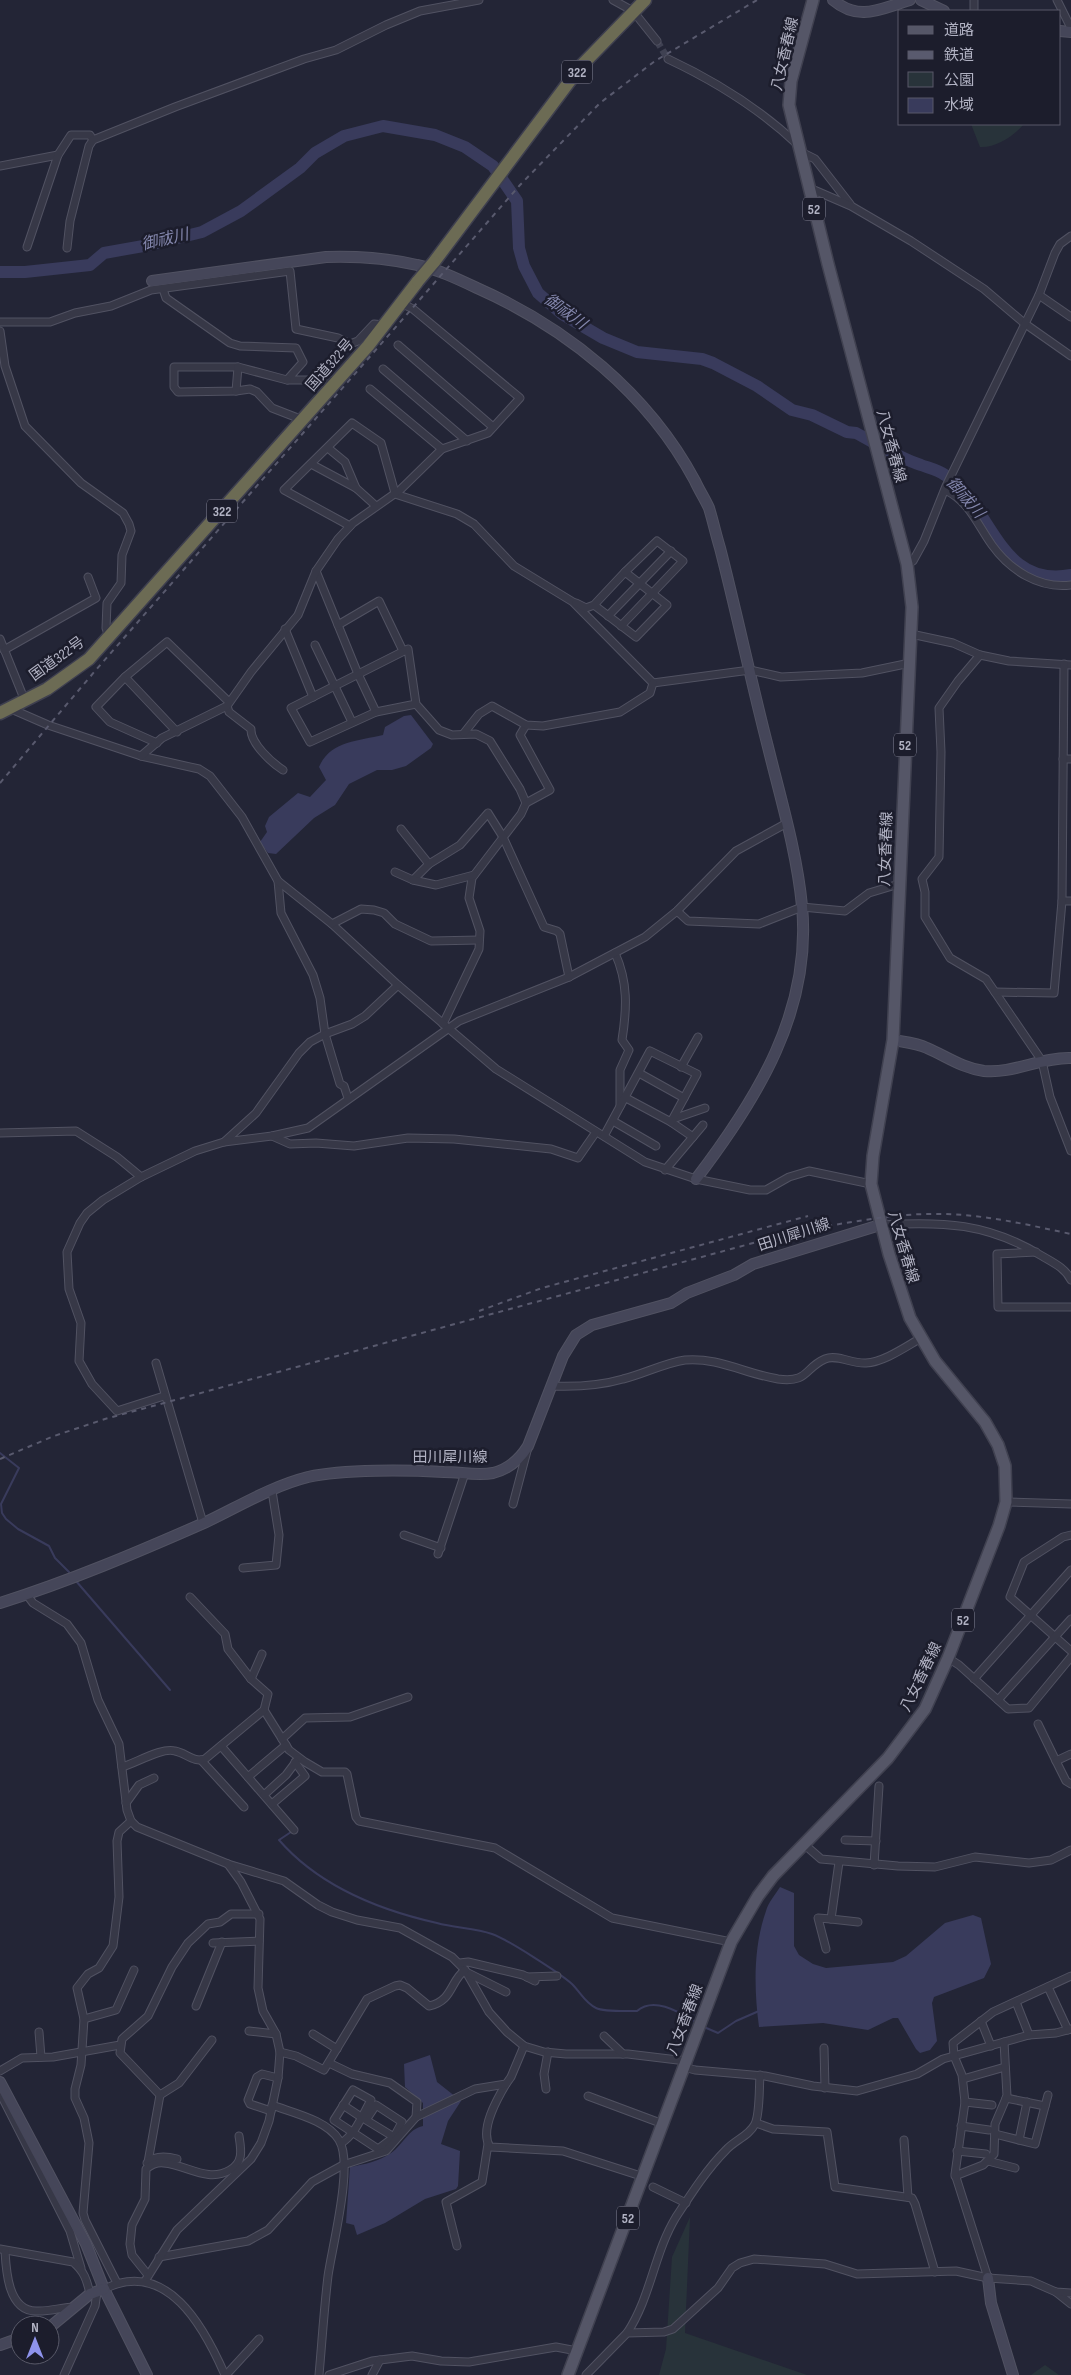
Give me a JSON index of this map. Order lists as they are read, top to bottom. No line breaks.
{"streets":{"highway":["322","国道322号"],"main road":["八女香春線","52"],"street":["田川犀川線"]},"crossings":[["八女香春線","田川犀川線"]],"water":["御祓川"],"legend":["道路","鉄道","公園","水域"],"north":"top"}
